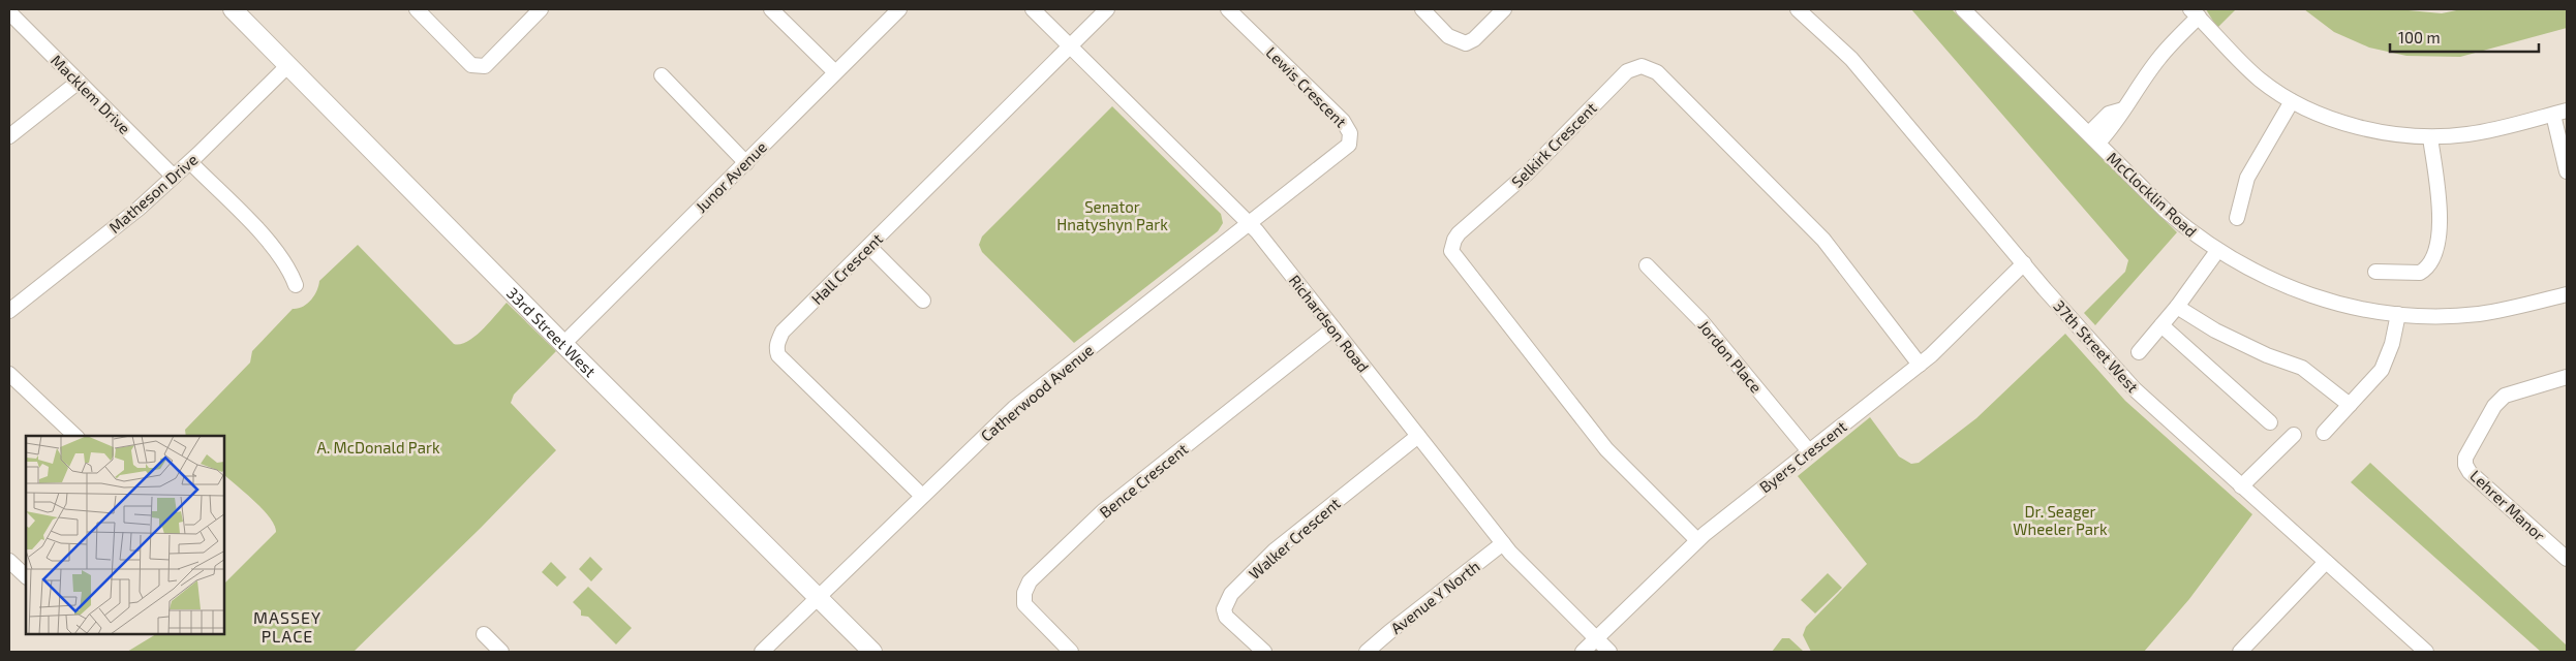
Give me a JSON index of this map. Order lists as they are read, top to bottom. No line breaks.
{"streets":{"main road":["33rd Street West"],"street":["Lewis Crescent","Macklem Drive","Selkirk Crescent","Junor Avenue","Matheson Drive","McClocklin Road","Hall Crescent","Richardson Road","37th Street West","Jordon Place","Catherwood Avenue","Byers Crescent","Bence Crescent","Lehrer Manor","Walker Crescent","Avenue Y North"]},"crossings":[["Lewis Crescent","Richardson Road"],["Lewis Crescent","Catherwood Avenue"],["Macklem Drive","Matheson Drive"],["Selkirk Crescent","Byers Crescent"],["Junor Avenue","33rd Street West"],["Matheson Drive","33rd Street West"],["Hall Crescent","Richardson Road"],["Hall Crescent","Catherwood Avenue"],["Richardson Road","Catherwood Avenue"],["Richardson Road","Byers Crescent"],["Richardson Road","Bence Crescent"],["Richardson Road","Walker Crescent"],["Richardson Road","Avenue Y North"],["33rd Street West","Catherwood Avenue"],["37th Street West","Byers Crescent"],["Jordon Place","Byers Crescent"]],"districts":["MASSEY PLACE"],"parks":["Senator Hnatyshyn Park","A. McDonald Park","Dr. Seager Wheeler Park"],"scale_bar":"100 m"}
